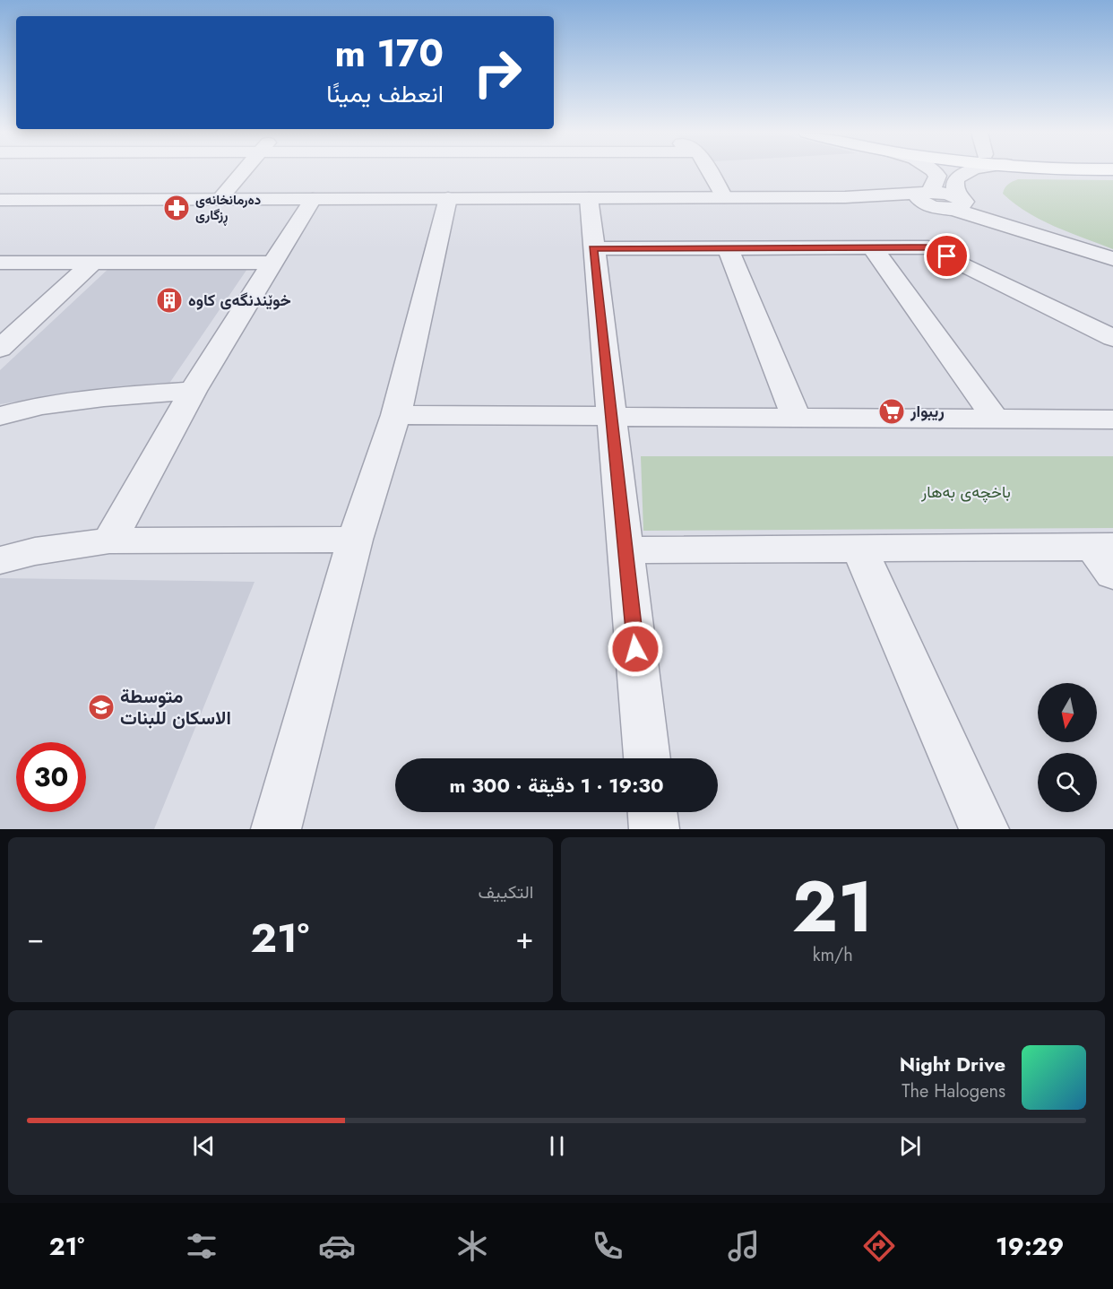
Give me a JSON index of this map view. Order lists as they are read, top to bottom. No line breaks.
{"parks":["باخچەی بەهار"],"places":{"pharmacy":["دەرمانخانەی ڕزگاری"],"building":["خوێندنگەی کاوە"],"supermarket":["ريبوار"],"school or university":["متوسطة الاسكان للبنات"]},"north":"bottom","page":{"turn":["170 m","انعطف يمينًا"],"limit":"30","trip":"19:30 · 1 دقيقة · 300 m","tile":[["21","km/h"],"التكييف"],"heat":["−","21°","+"],"song":["Night Drive","The Halogens"],"tabs":["19:29","21°"]}}
